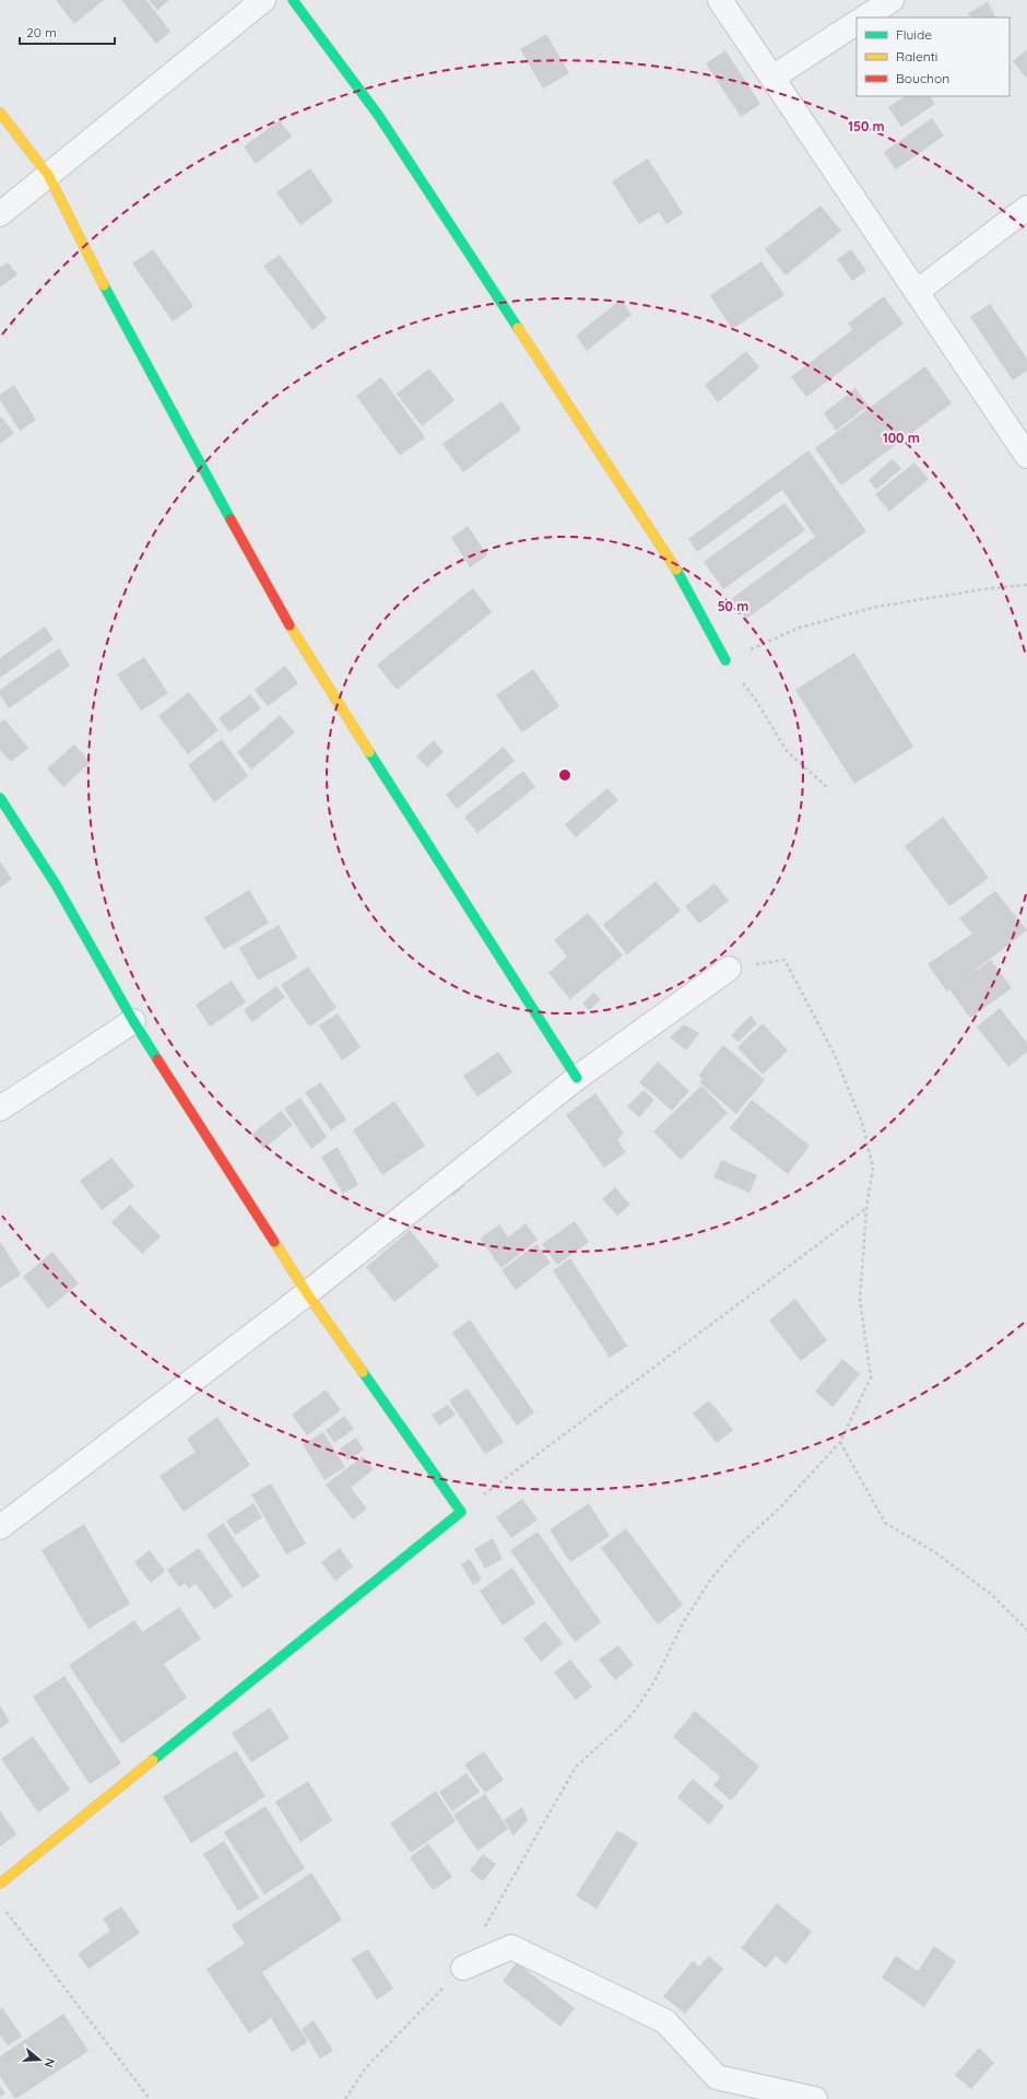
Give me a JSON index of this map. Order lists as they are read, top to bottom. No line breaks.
{"legend":["Fluide","Ralenti","Bouchon"],"scale_bar":"20 m","north":"right","rings":["150 m","100 m","50 m"]}
